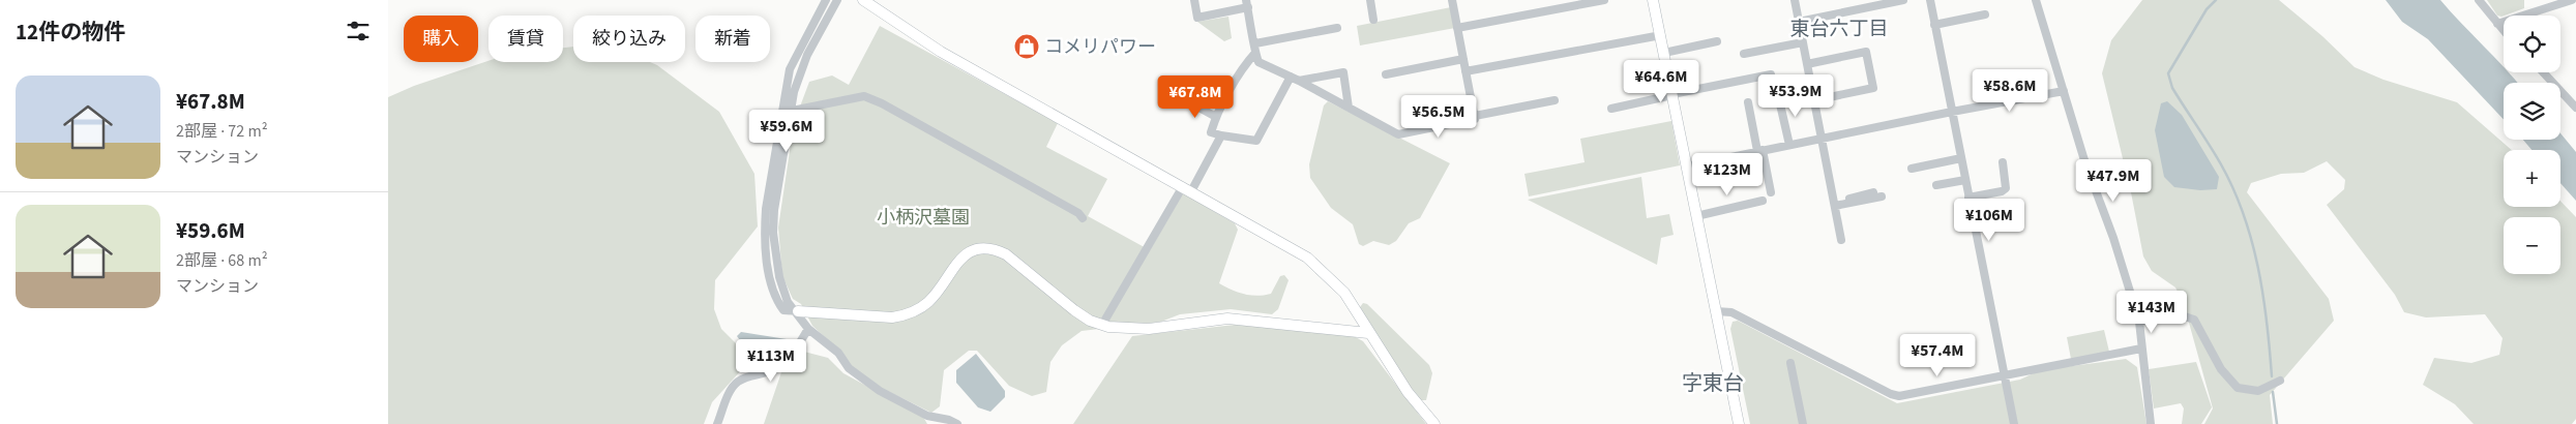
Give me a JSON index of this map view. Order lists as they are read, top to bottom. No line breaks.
{"districts":["東台六丁目","字東台"],"parks":["小柄沢墓園"],"places":{"shop":["コメリパワー"]},"page":{"heading":"12件の物件","map_buttons":["+","−"],"chip":["購入","賃貸","絞り込み","新着"],"price":["¥64.6M","¥58.6M","¥53.9M","¥67.8M","¥56.5M","¥59.6M","¥123M","¥47.9M","¥106M","¥143M","¥57.4M","¥113M"],"list":[{"name":"¥67.8M","note":"2部屋 · 72 m² · マンション"},{"name":"¥59.6M","note":"2部屋 · 68 m² · マンション"}]}}
